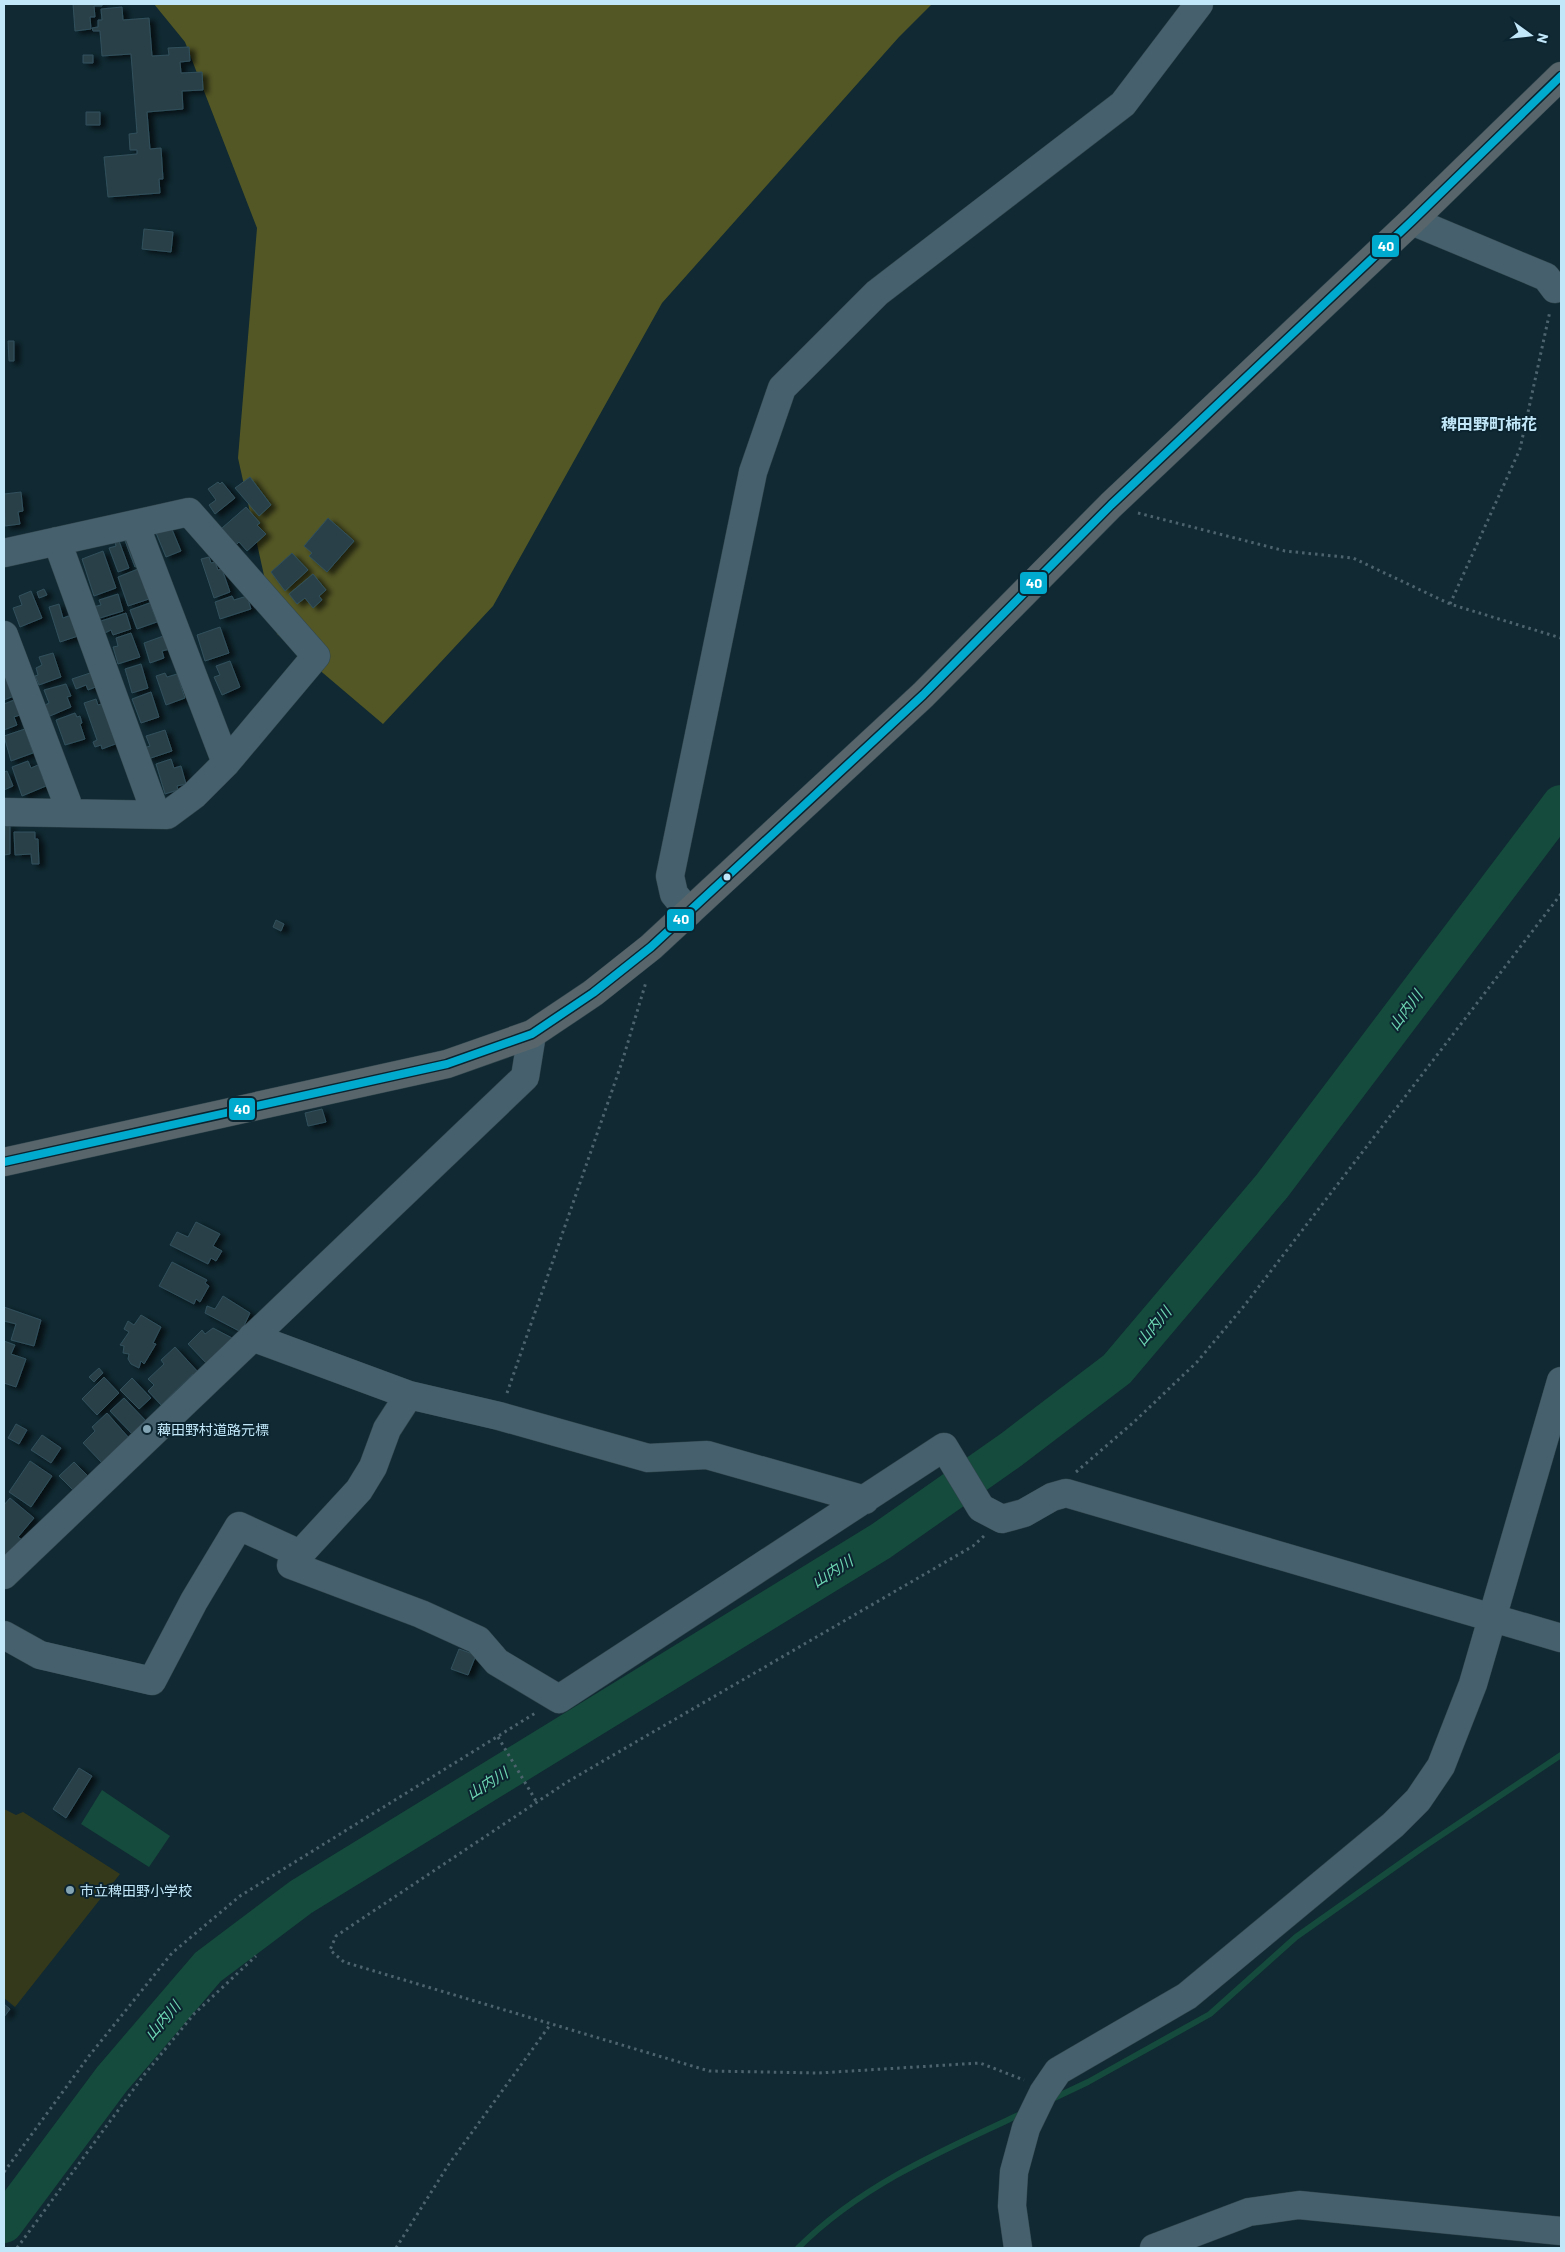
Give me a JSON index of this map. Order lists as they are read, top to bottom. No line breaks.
{"districts":["稗田野町柿花"],"water":["山内川"],"places":["薭田野村道路元標","市立稗田野小学校"],"lines":["transit line 40"],"north":"right"}
